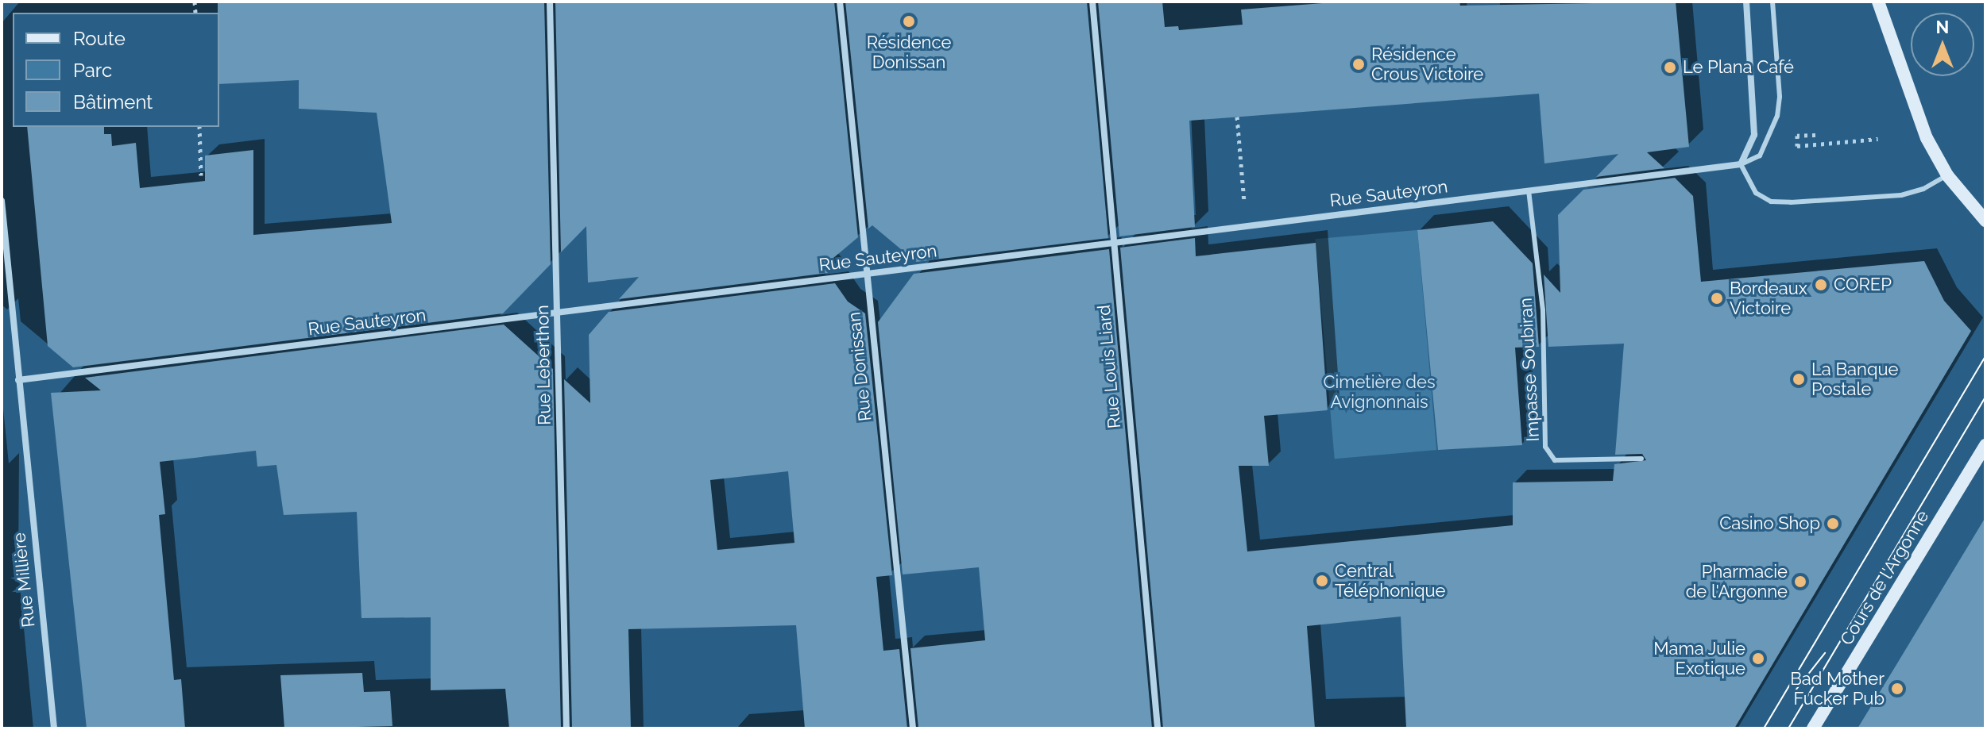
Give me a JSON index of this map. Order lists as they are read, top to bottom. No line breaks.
{"streets":{"street":["Rue Sauteyron","Rue Leberthon","Rue Donissan","Rue Louis Liard","Cours de l'Argonne","Rue Millière"],"lane":["Impasse Soubiran"]},"crossings":[["Rue Sauteyron","Rue Leberthon"],["Rue Sauteyron","Rue Donissan"],["Rue Sauteyron","Rue Louis Liard"],["Rue Sauteyron","Impasse Soubiran"],["Rue Sauteyron","Rue Millière"]],"parks":["Cimetière des Avignonnais"],"places":["Résidence Donissan","Résidence Crous Victoire","Le Plana Café","COREP","Bordeaux Victoire","La Banque Postale","Casino Shop","Central Téléphonique","Pharmacie de l'Argonne","Mama Julie Exotique","Bad Mother Fucker Pub"],"legend":["Route","Parc","Bâtiment"],"north":"top"}
